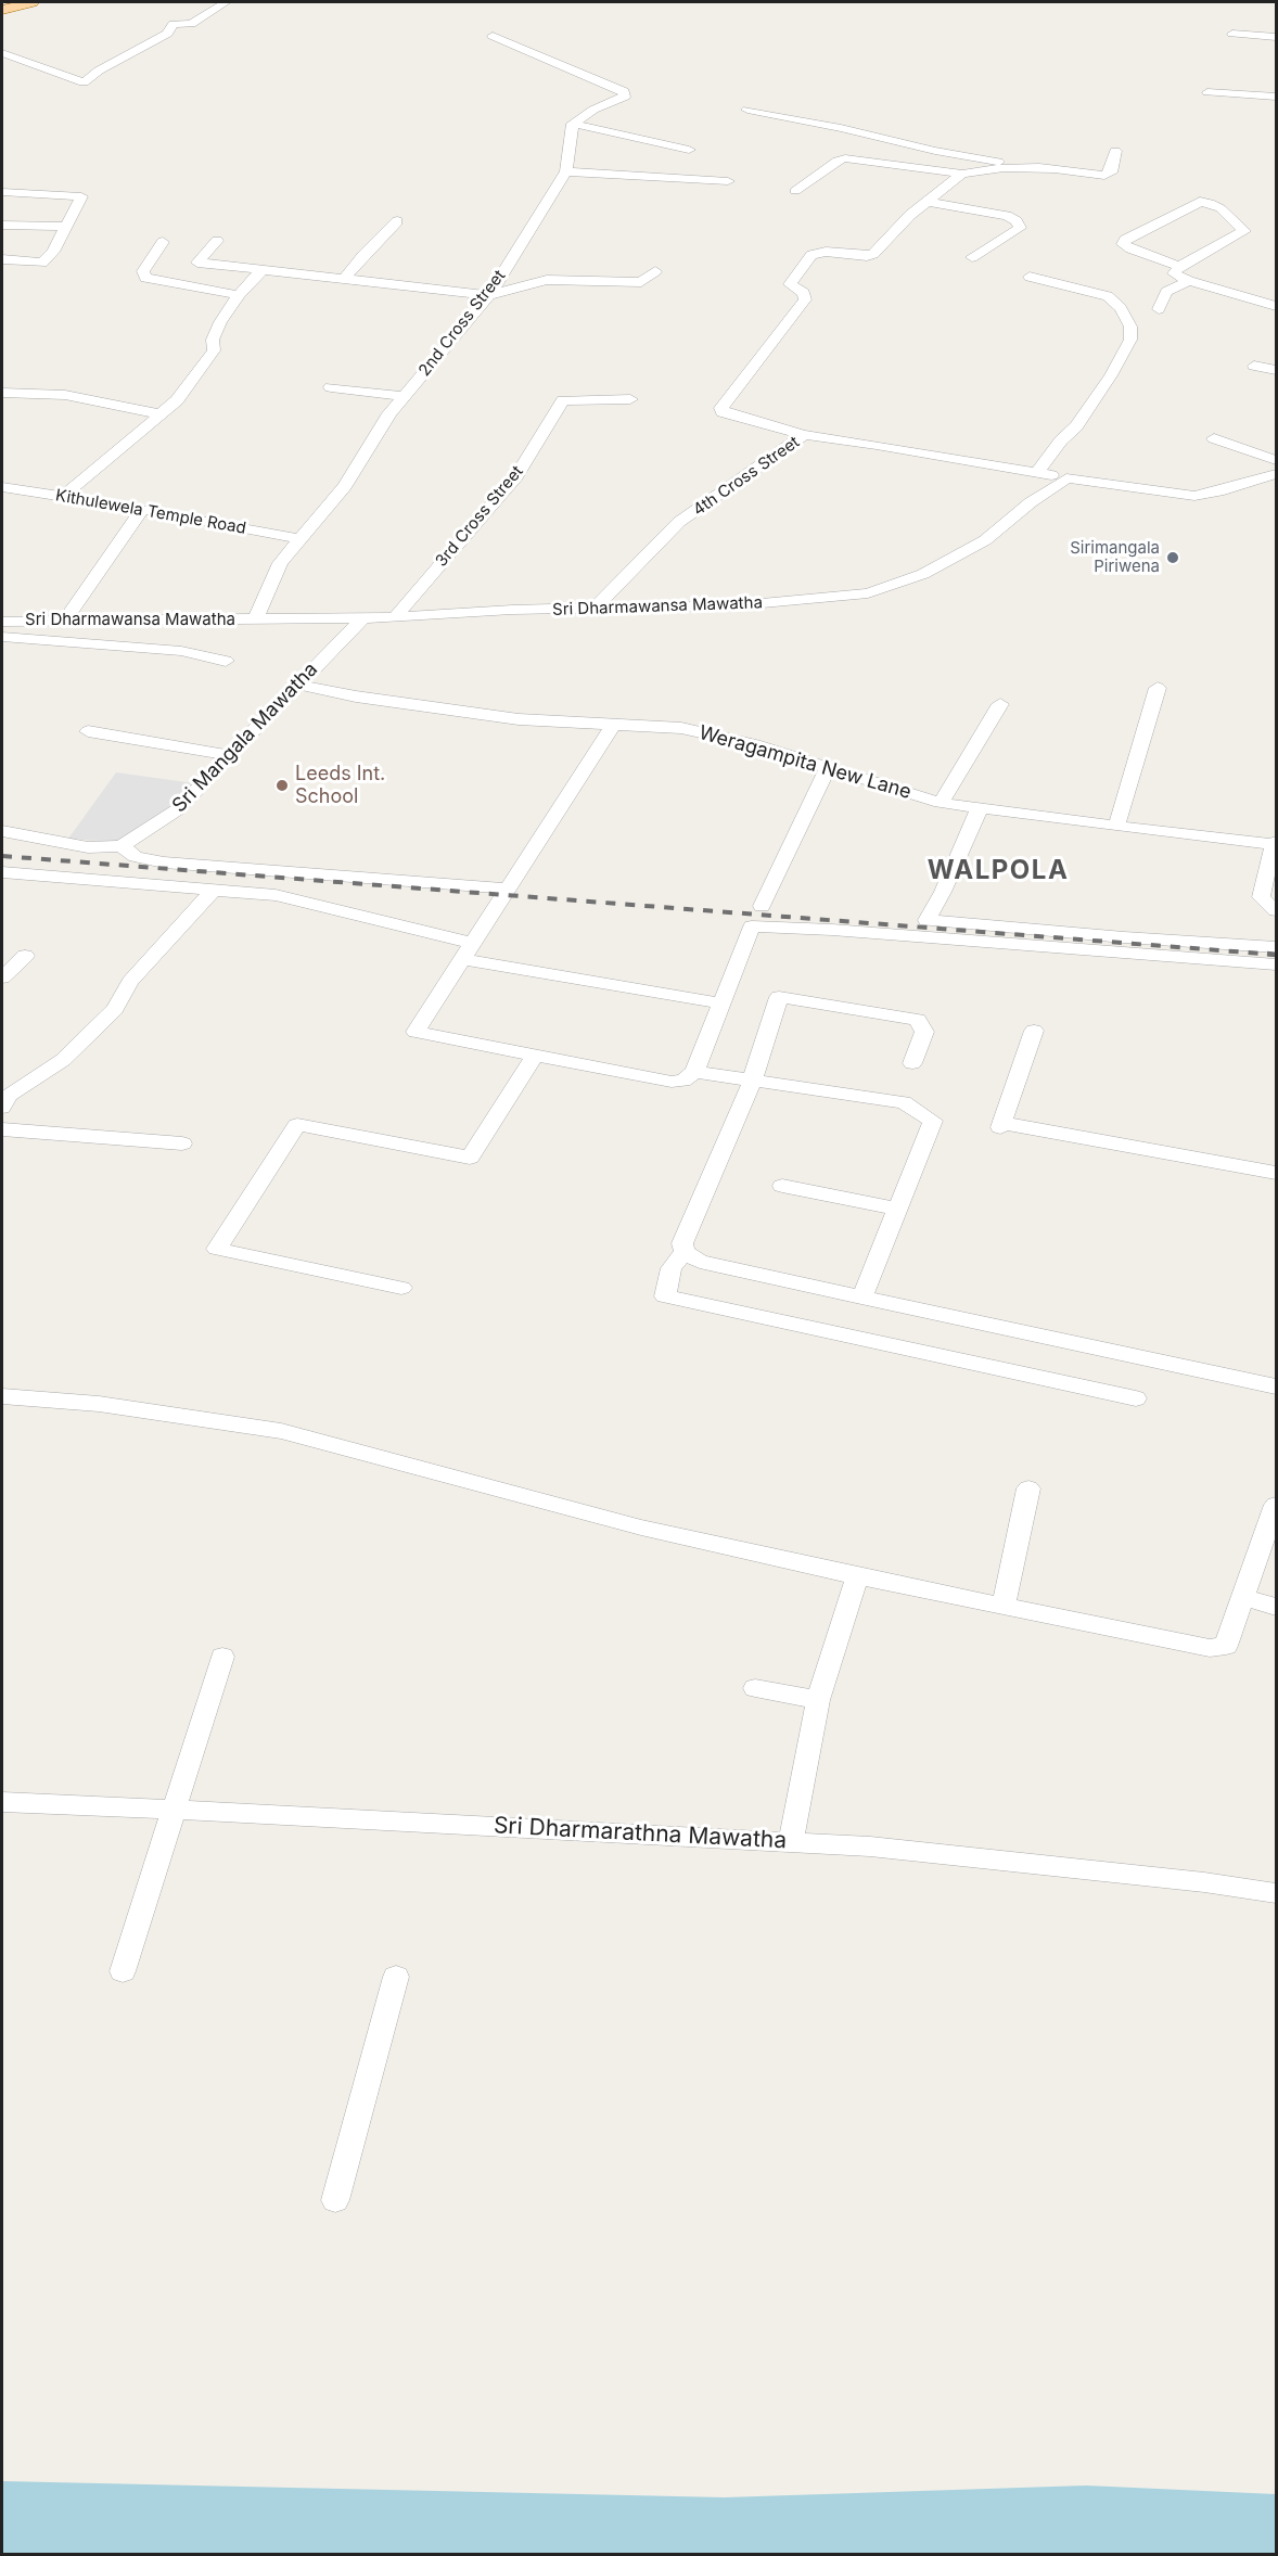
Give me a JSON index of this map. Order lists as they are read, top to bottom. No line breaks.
{"streets":{"street":["2nd Cross Street","4th Cross Street","Kithulewela Temple Road","3rd Cross Street","Sri Dharmawansa Mawatha","Sri Mangala Mawatha","Weragampita New Lane","Sri Dharmarathna Mawatha"]},"crossings":[["2nd Cross Street","Kithulewela Temple Road"],["2nd Cross Street","Sri Dharmawansa Mawatha"],["4th Cross Street","Sri Dharmawansa Mawatha"],["3rd Cross Street","Sri Dharmawansa Mawatha"],["Sri Dharmawansa Mawatha","Sri Mangala Mawatha"],["Sri Mangala Mawatha","Weragampita New Lane"]],"districts":["WALPOLA"],"places":["Sirimangala Piriwena","Leeds Int. School"]}
